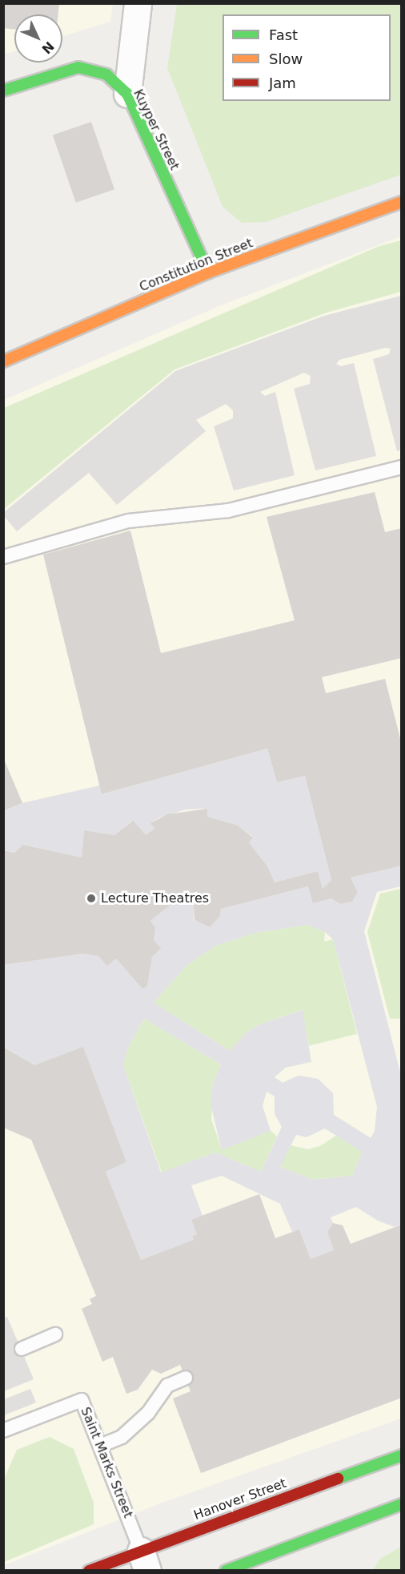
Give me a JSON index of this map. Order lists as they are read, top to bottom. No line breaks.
{"streets":{"street":["Kuyper Street","Constitution Street","Hanover Street"],"lane":["Saint Marks Street"]},"crossings":[["Kuyper Street","Constitution Street"],["Saint Marks Street","Hanover Street"]],"places":["Lecture Theatres"],"legend":["Fast","Slow","Jam"],"north":"bottom right"}
